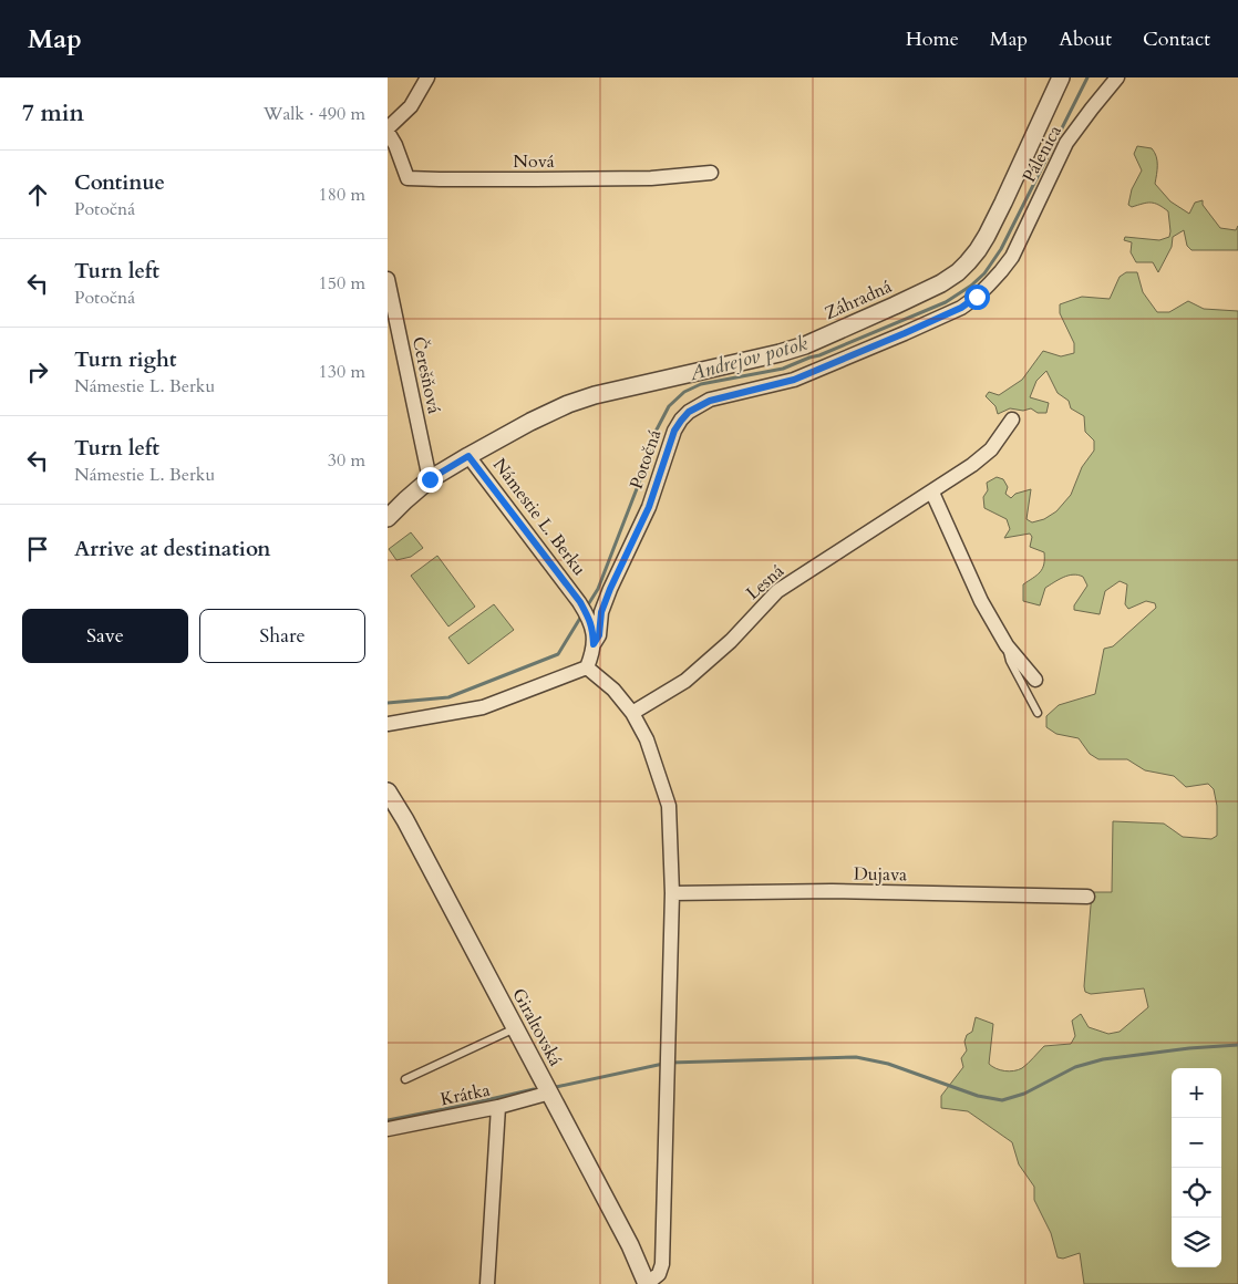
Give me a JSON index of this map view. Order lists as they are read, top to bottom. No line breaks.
{"streets":{"street":["Pálenica","Nová","Záhradná","Čerešňová","Potočná","Námestie L. Berku","Lesná","Dujava","Giraltovská","Krátka"]},"crossings":[["Pálenica","Potočná"],["Záhradná","Námestie L. Berku"],["Čerešňová","Námestie L. Berku"],["Potočná","Námestie L. Berku"],["Giraltovská","Krátka"]],"water":["Andrejov potok"],"page":{"header":"Map","nav":["Home","Map","About","Contact"],"heading":["7 min","Walk · 490 m"],"list":[["Continue","Potočná","180 m"],["Turn left","Potočná","150 m"],["Turn right","Námestie L. Berku","130 m"],["Turn left","Námestie L. Berku","30 m"],"Arrive at destination"],"buttons":["Save","Share"],"map_buttons":["+","−"]}}
